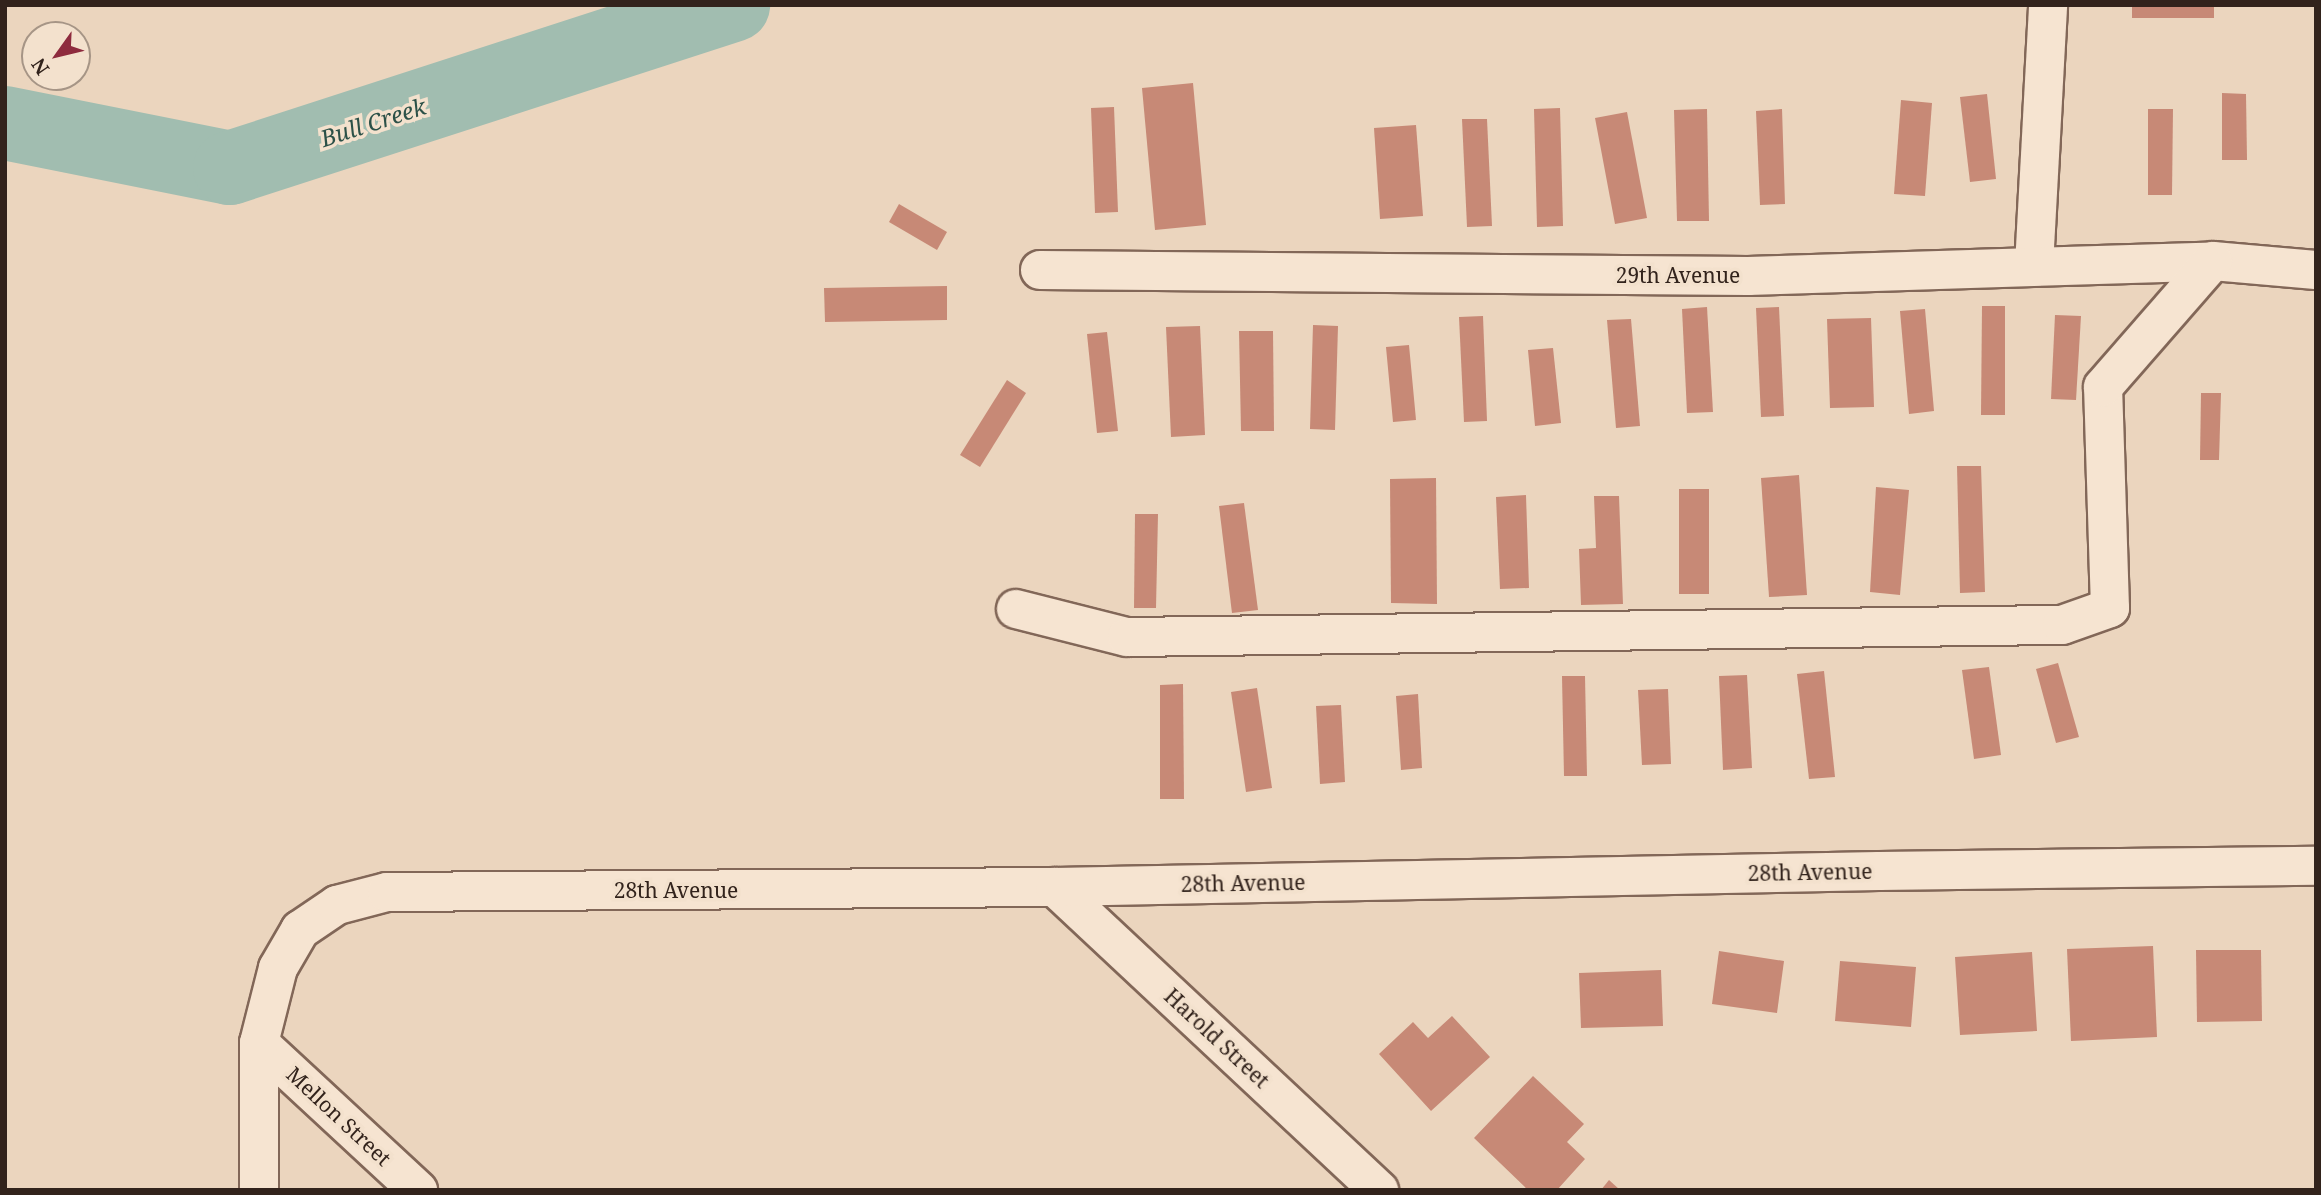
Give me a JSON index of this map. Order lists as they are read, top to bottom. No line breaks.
{"streets":{"street":["29th Avenue","28th Avenue","Harold Street","Mellon Street"]},"crossings":[["28th Avenue","Harold Street"],["28th Avenue","Mellon Street"]],"water":["Bull Creek"],"north":"bottom left"}
